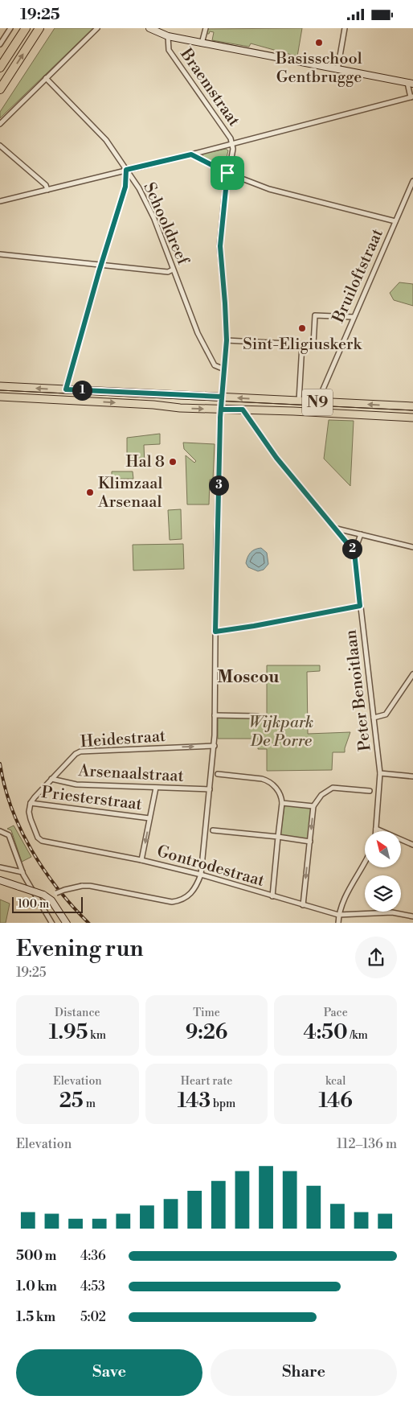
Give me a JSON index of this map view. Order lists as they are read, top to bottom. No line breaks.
{"streets":{"main road":["N9"],"street":["Braemstraat","Schooldreef","Bruiloftstraat","Peter Benoitlaan","Heidestraat","Arsenaalstraat","Priesterstraat","Gontrodestraat"]},"crossings":[["Braemstraat","Schooldreef"],["Bruiloftstraat","N9"],["Heidestraat","Arsenaalstraat"],["Heidestraat","Priesterstraat"],["Heidestraat","Gontrodestraat"],["Priesterstraat","Gontrodestraat"]],"one_way":["Heidestraat"],"districts":["Moscou"],"parks":["Wijkpark De Porre"],"places":["Basisschool Gentbrugge","Sint-Eligiuskerk","Hal 8","Klimzaal Arsenaal"],"scale_bar":"100 m","north":"top left","page":{"status":"19:25","pins":["1","3","2"],"scale":"100 m","heading":["Evening run","19:25"],"stats":[["Distance","1.95 km"],["Time","9:26"],["Pace","4:50 /km"],["Elevation","25 m"],["Heart rate","143 bpm"],["kcal","146"]],"chart":["Elevation","112–136 m"],"list":[{"name":"500 m","note":"4:36"},{"name":"1.0 km","note":"4:53"},{"name":"1.5 km","note":"5:02"}],"buttons":["Save","Share"]}}
